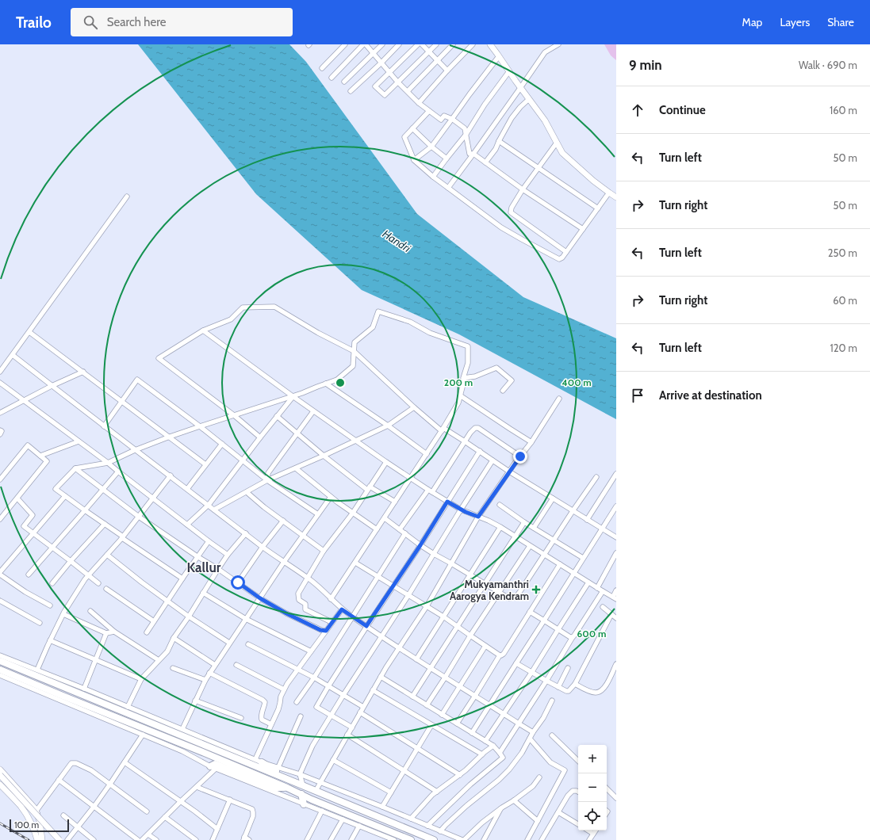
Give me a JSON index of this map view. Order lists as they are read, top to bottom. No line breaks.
{"districts":["Kallur"],"water":["Handri"],"places":{"health":["Mukyamanthri Aarogya Kendram"]},"scale_bar":"100 m","page":{"header":"Trailo","search":"Search here","nav":["Map","Layers","Share"],"heading":["9 min","Walk · 690 m"],"list":[["Continue","160 m"],["Turn left","50 m"],["Turn right","50 m"],["Turn left","250 m"],["Turn right","60 m"],["Turn left","120 m"],"Arrive at destination"],"map_buttons":["+","−"],"scale":"100 m"},"rings":["200 m","400 m","600 m"]}
